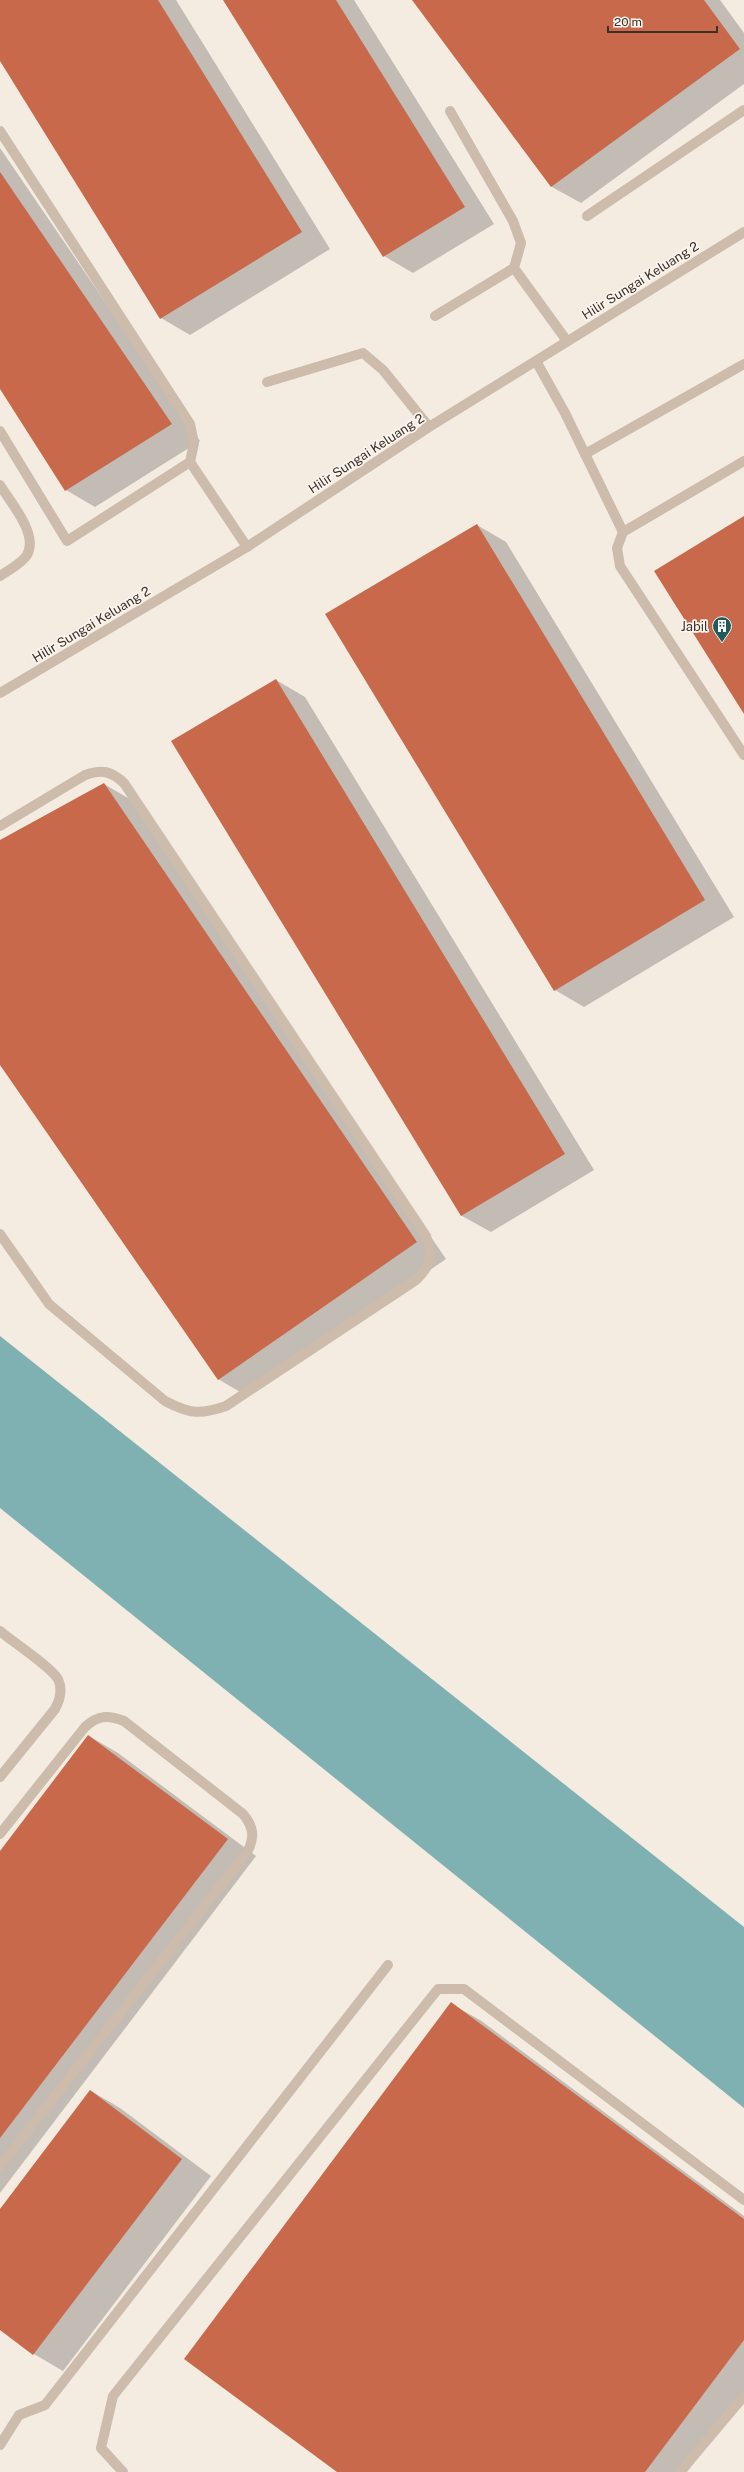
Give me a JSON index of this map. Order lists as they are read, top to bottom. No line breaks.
{"streets":{"street":["Hilir Sungai Keluang 2"]},"places":{"building":["Jabil"]},"scale_bar":"20 m"}
